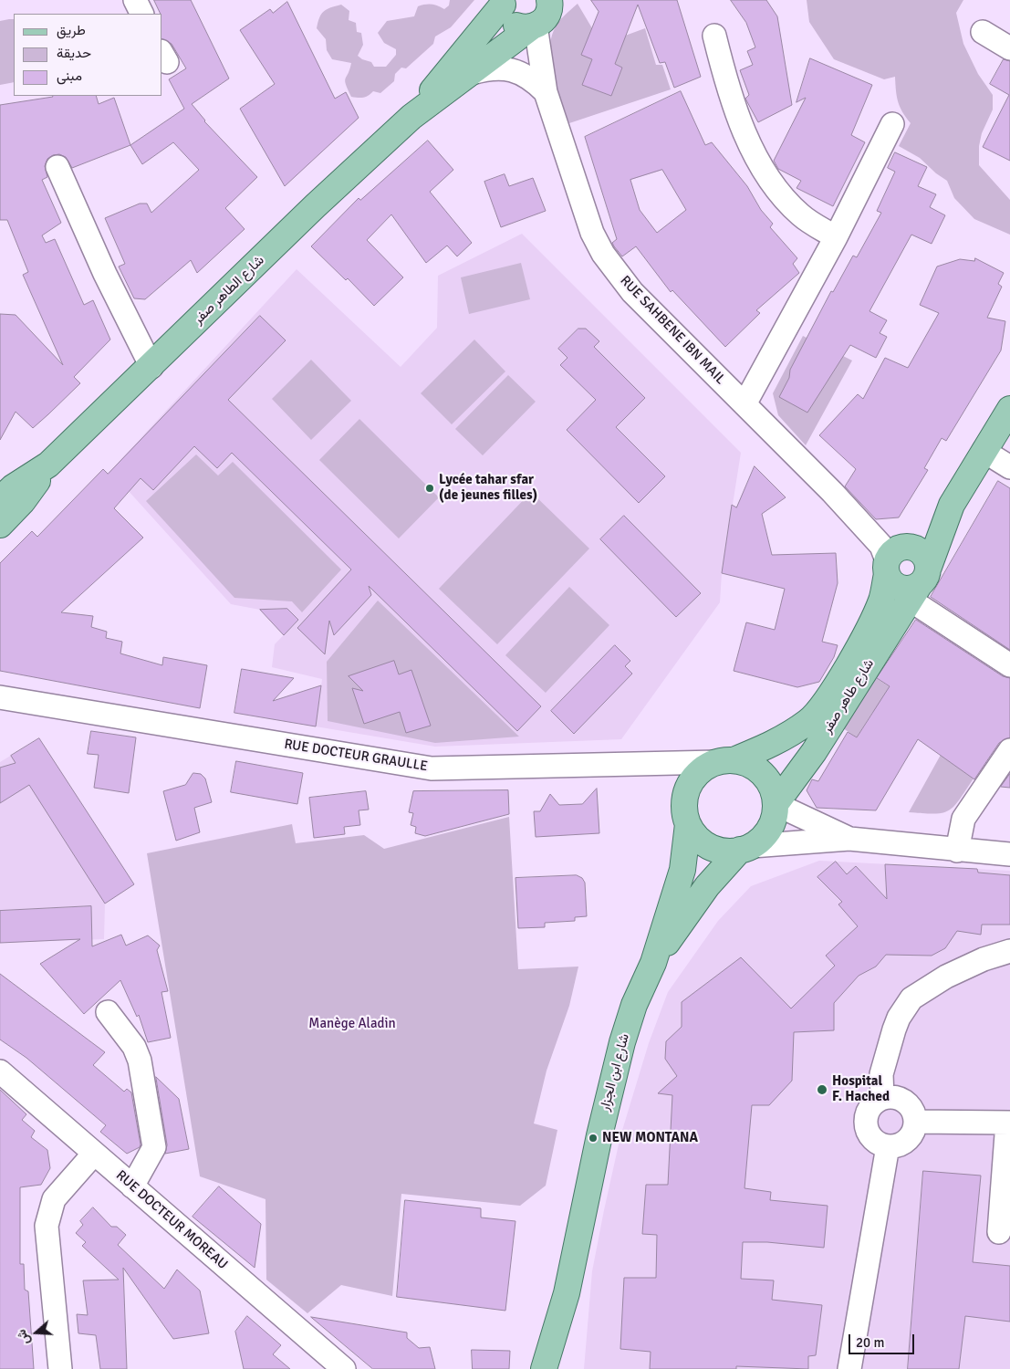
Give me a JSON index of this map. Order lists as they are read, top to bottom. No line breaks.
{"streets":{"main road":["شارع الطاهر صفر","شارع طاهر صفر","شارع ابن الجزار"],"street":["RUE SAHBENE IBN MAIL","RUE DOCTEUR GRAULLE","RUE DOCTEUR MOREAU"]},"crossings":[["شارع الطاهر صفر","RUE SAHBENE IBN MAIL"],["RUE SAHBENE IBN MAIL","شارع طاهر صفر"],["شارع طاهر صفر","RUE DOCTEUR GRAULLE"],["شارع طاهر صفر","شارع ابن الجزار"],["RUE DOCTEUR GRAULLE","شارع ابن الجزار"]],"parks":["Manège Aladin"],"places":["Lycée tahar sfar (de jeunes filles)","Hospital F. Hached","NEW MONTANA"],"legend":["طريق","حديقة","مبنى"],"scale_bar":"20 m","north":"left"}
